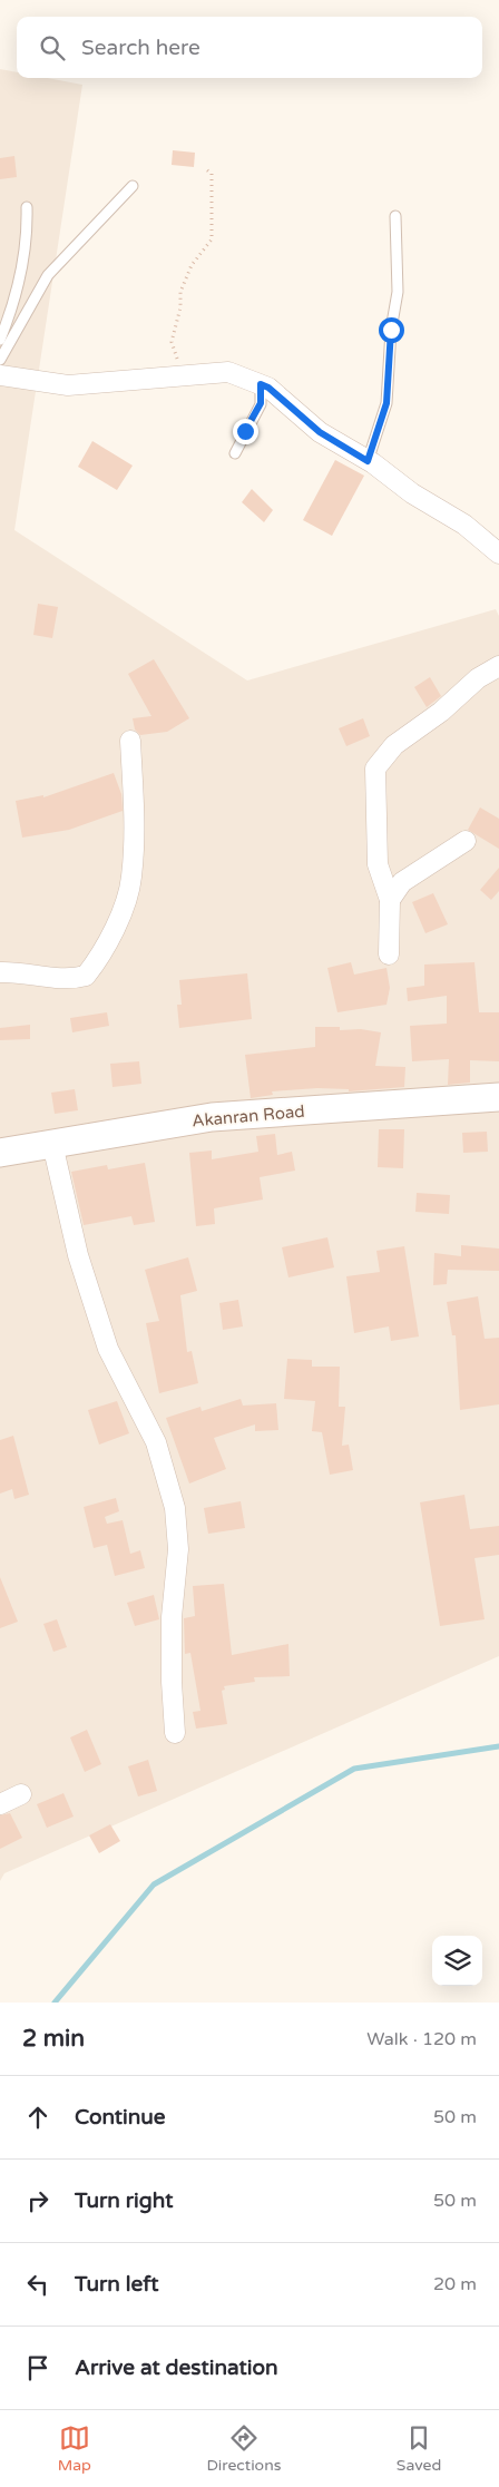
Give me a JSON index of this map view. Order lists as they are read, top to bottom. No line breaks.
{"streets":{"main road":["Akanran Road"]},"page":{"search":"Search here","heading":["2 min","Walk · 120 m"],"list":[["Continue","50 m"],["Turn right","50 m"],["Turn left","20 m"],"Arrive at destination"],"nav":["Map","Directions","Saved"]}}
